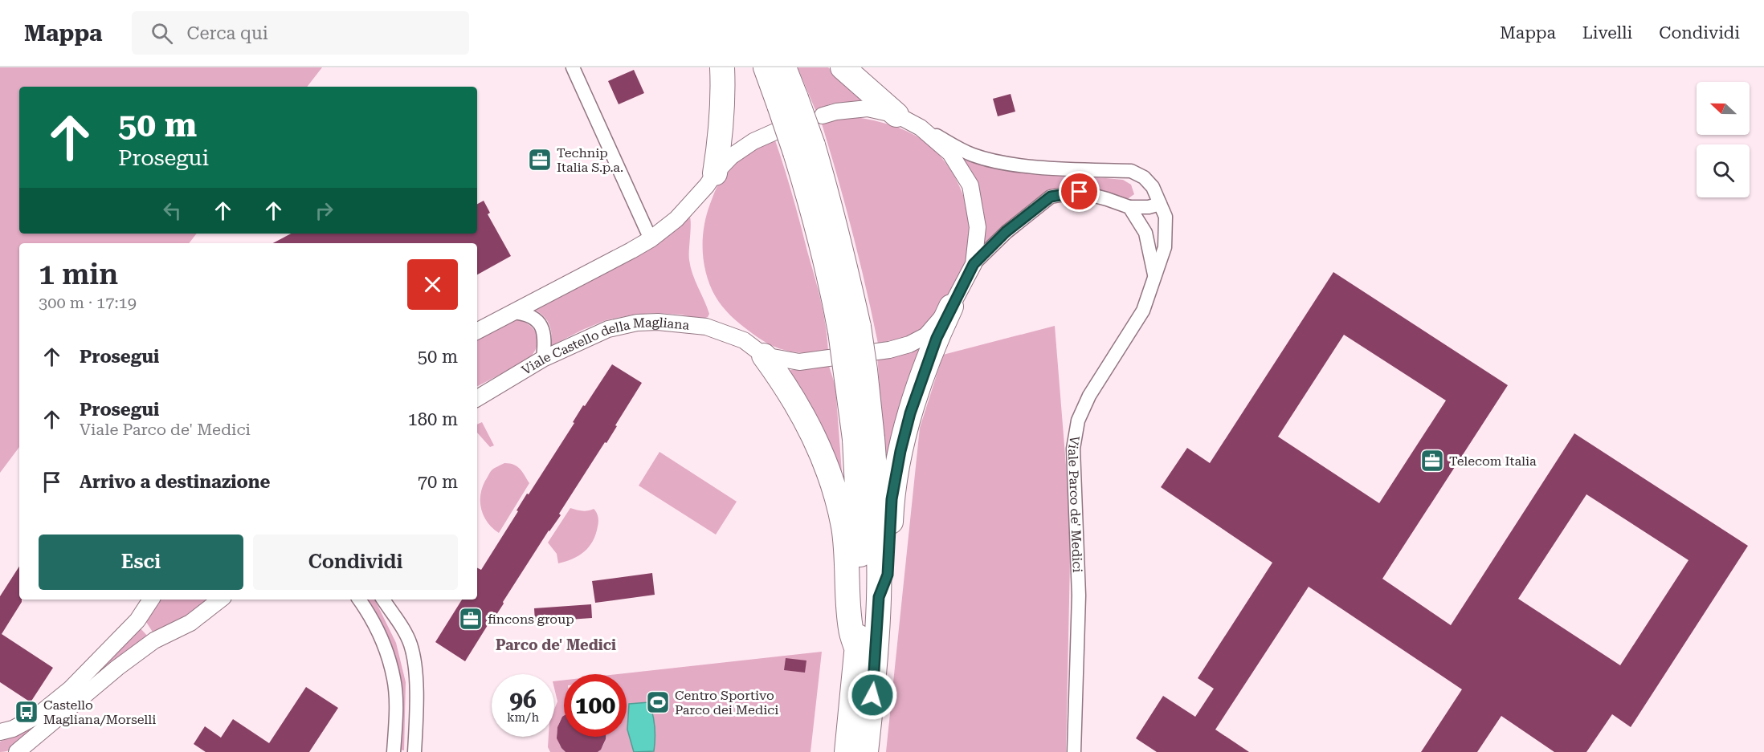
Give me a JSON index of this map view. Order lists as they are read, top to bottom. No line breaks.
{"streets":{"street":["Viale Castello della Magliana","Viale Parco de' Medici"]},"districts":["Parco de' Medici"],"places":{"office":["Technip Italia S.p.a.","Telecom Italia","fincons group"],"sports":["Centro Sportivo Parco dei Medici"],"bus stop":["Castello Magliana/Morselli"]},"north":"left","page":{"header":"Mappa","search":"Cerca qui","nav":["Mappa","Livelli","Condividi"],"turn":["50 m","Prosegui"],"heading":["1 min","300 m · 17:19"],"list":[{"name":"Prosegui","value":"50 m"},{"name":"Prosegui","note":"Viale Parco de' Medici","value":"180 m"},{"name":"Arrivo a destinazione","value":"70 m"}],"buttons":["Esci","Condividi"],"speed":"96 km/h","limit":"100"}}
